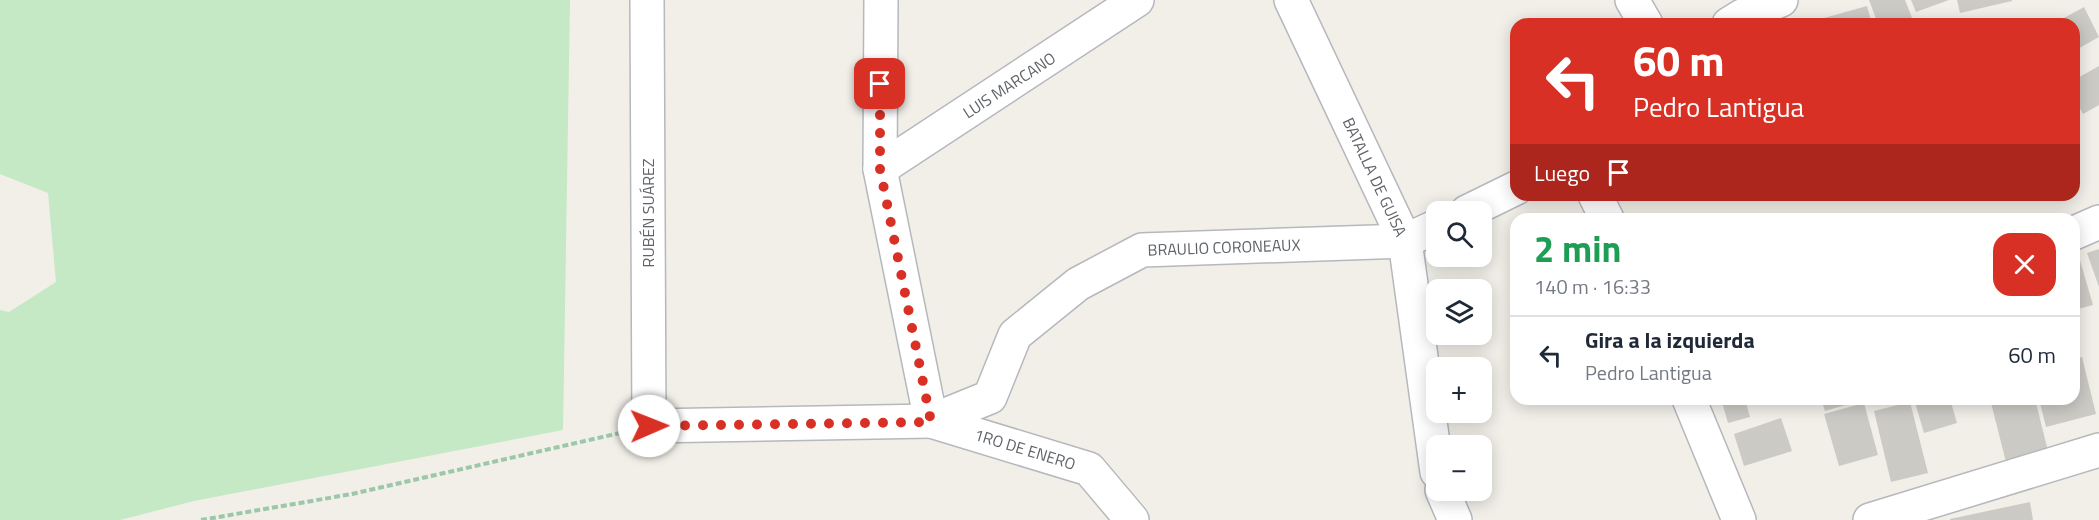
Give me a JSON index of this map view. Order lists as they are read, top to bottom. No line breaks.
{"streets":{"street":["LUIS MARCANO","BATALLA DE GUISA","RUBÉN SUÁREZ","BRAULIO CORONEAUX","1RO DE ENERO"]},"crossings":[["BATALLA DE GUISA","BRAULIO CORONEAUX"],["RUBÉN SUÁREZ","BRAULIO CORONEAUX"],["BRAULIO CORONEAUX","1RO DE ENERO"]],"page":{"turn":["60 m","Pedro Lantigua"],"then":"Luego","map_buttons":["+","−"],"heading":["2 min","140 m · 16:33"],"list":[{"name":"Gira a la izquierda","note":"Pedro Lantigua","value":"60 m"}]}}
